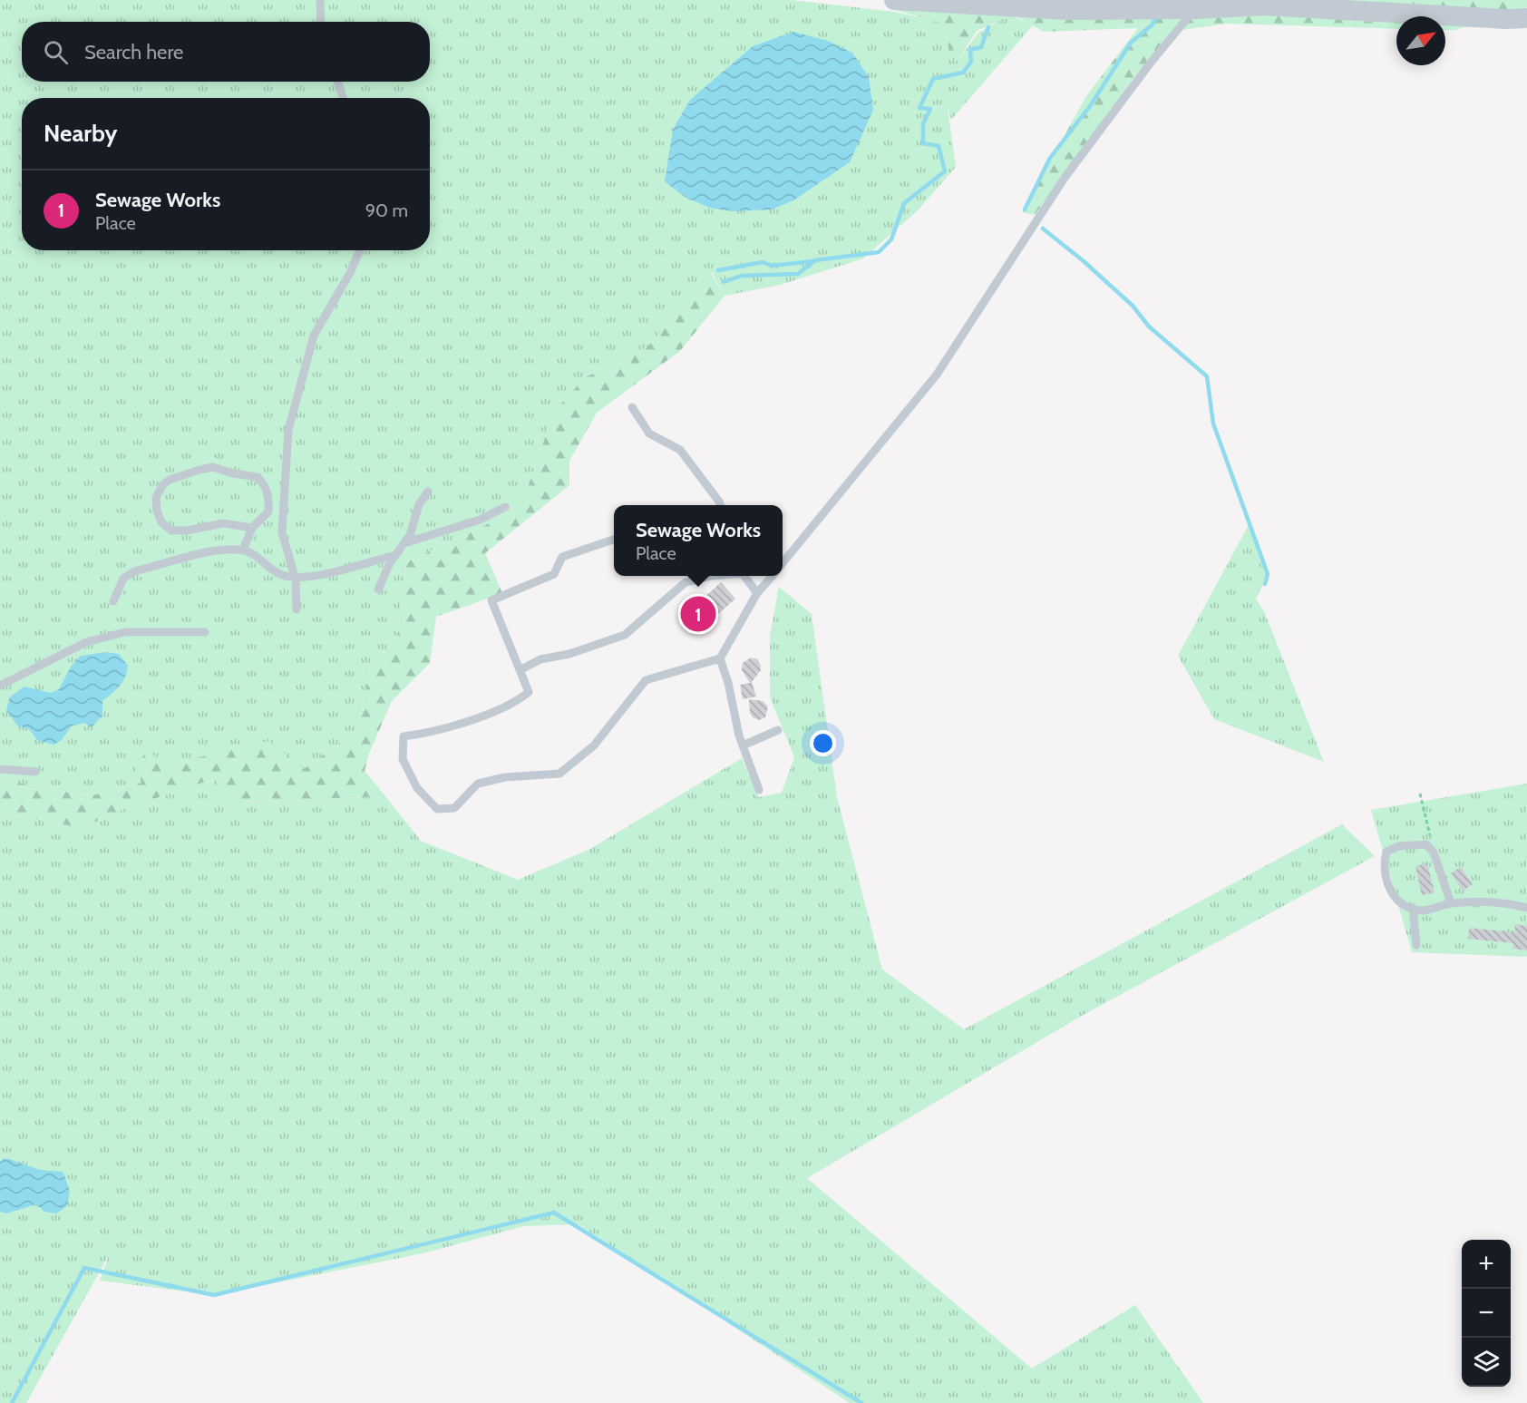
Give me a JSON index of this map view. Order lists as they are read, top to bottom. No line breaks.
{"north":"top right","page":{"search":"Search here","heading":"Nearby","list":[{"mark":"1","name":"Sewage Works","note":"Place","value":"90 m"}],"popup":["Sewage Works","Place"],"pins":"1","map_buttons":["+","−"]}}
